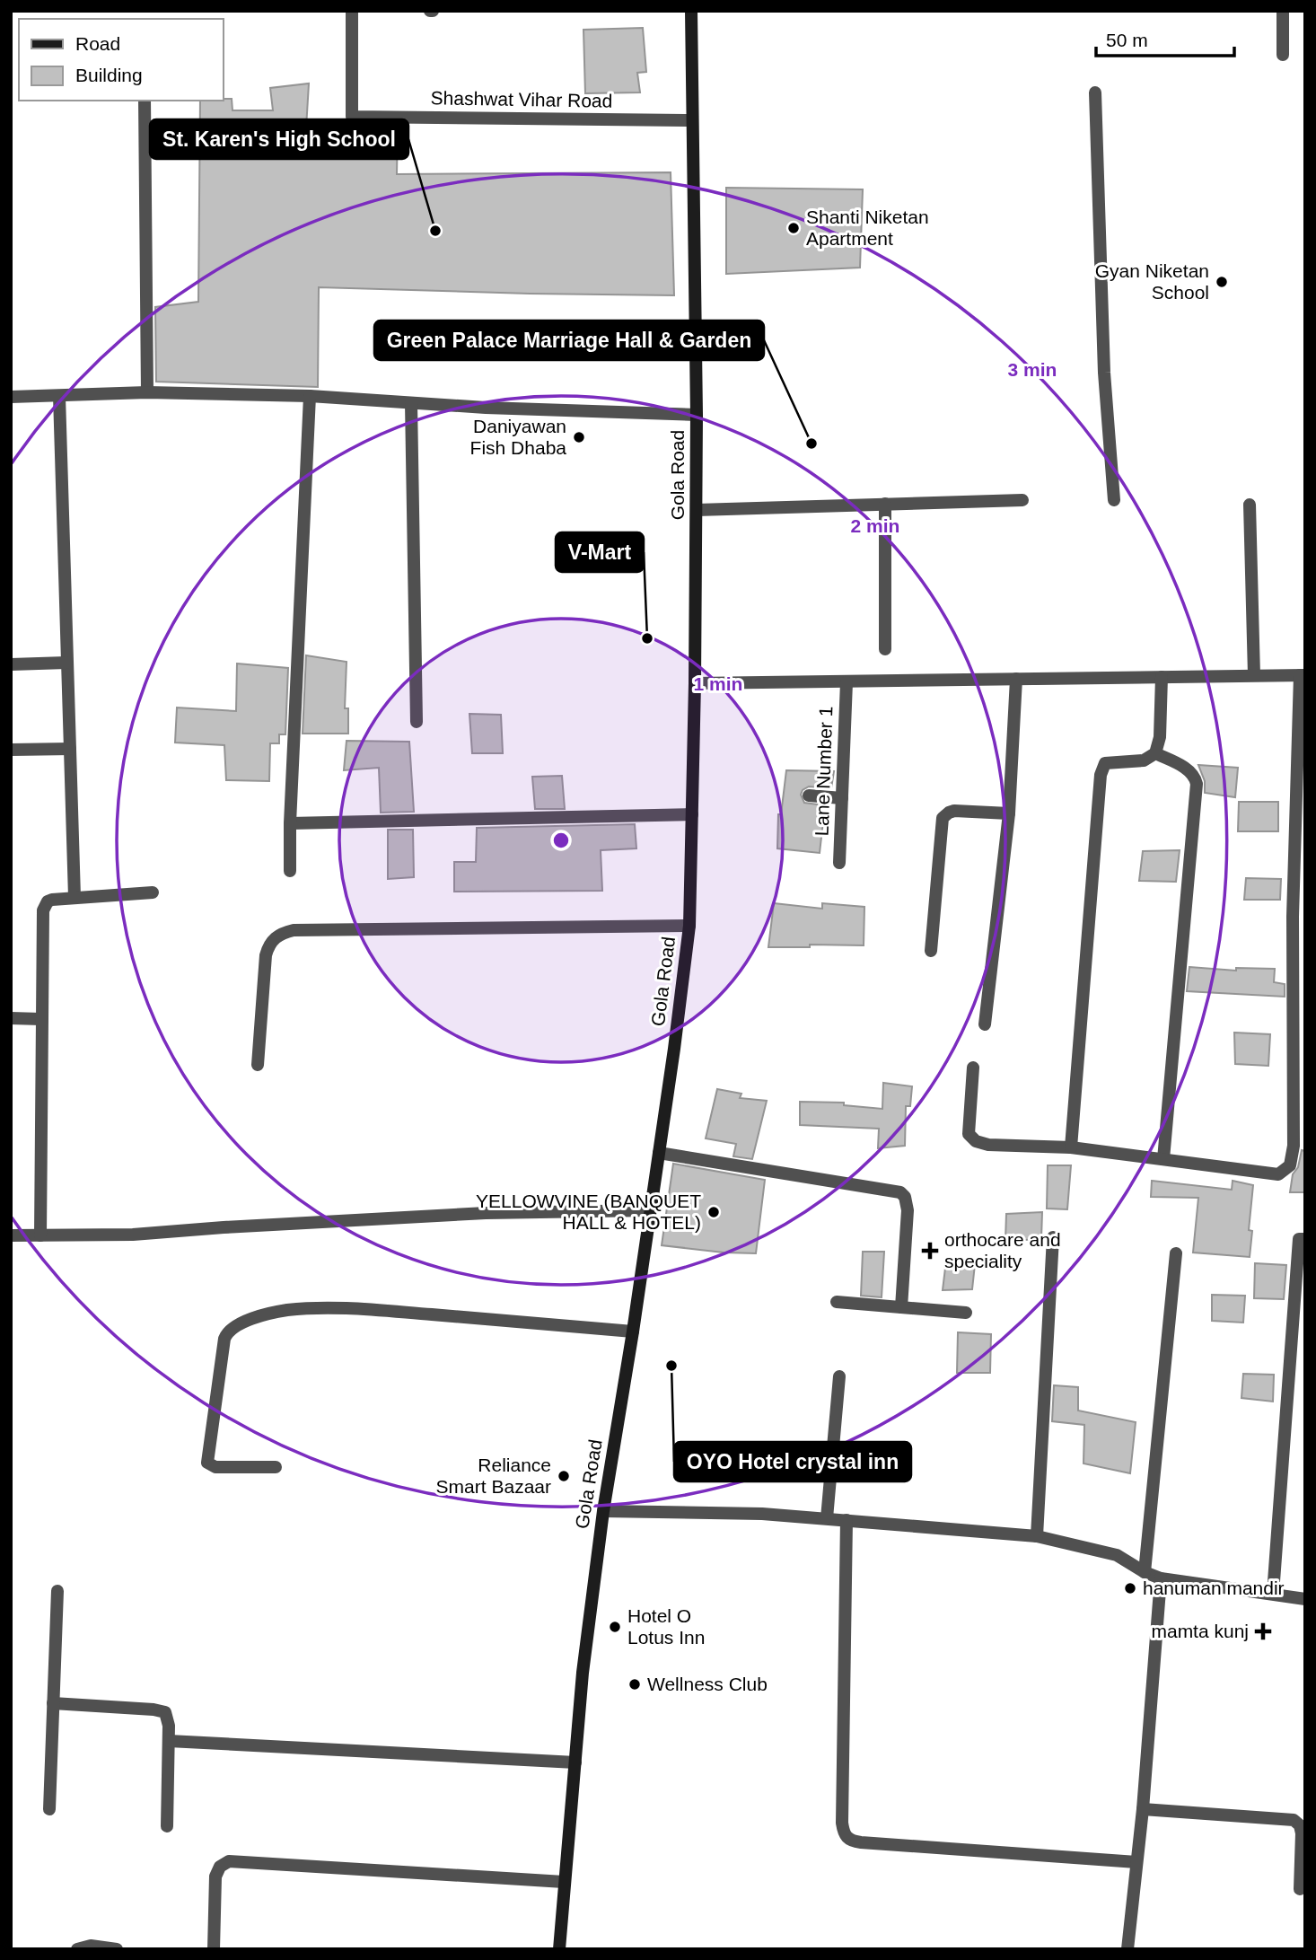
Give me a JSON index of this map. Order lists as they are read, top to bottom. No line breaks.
{"streets":{"street":["Shashwat Vihar Road","Gola Road","Lane Number 1"]},"crossings":[["Shashwat Vihar Road","Gola Road"]],"places":{"other":["Shanti Niketan Apartment","St. Karen's High School","Gyan Niketan School","Daniyawan Fish Dhaba","Green Palace Marriage Hall & Garden","V-Mart","YELLOWVINE (BANQUET HALL & HOTEL)","OYO Hotel crystal inn","Reliance Smart Bazaar","hanuman mandir","Hotel O Lotus Inn","Wellness Club"],"health":["orthocare and speciality","mamta kunj"]},"legend":["Road","Building"],"scale_bar":"50 m","rings":["3 min","2 min","1 min"]}
